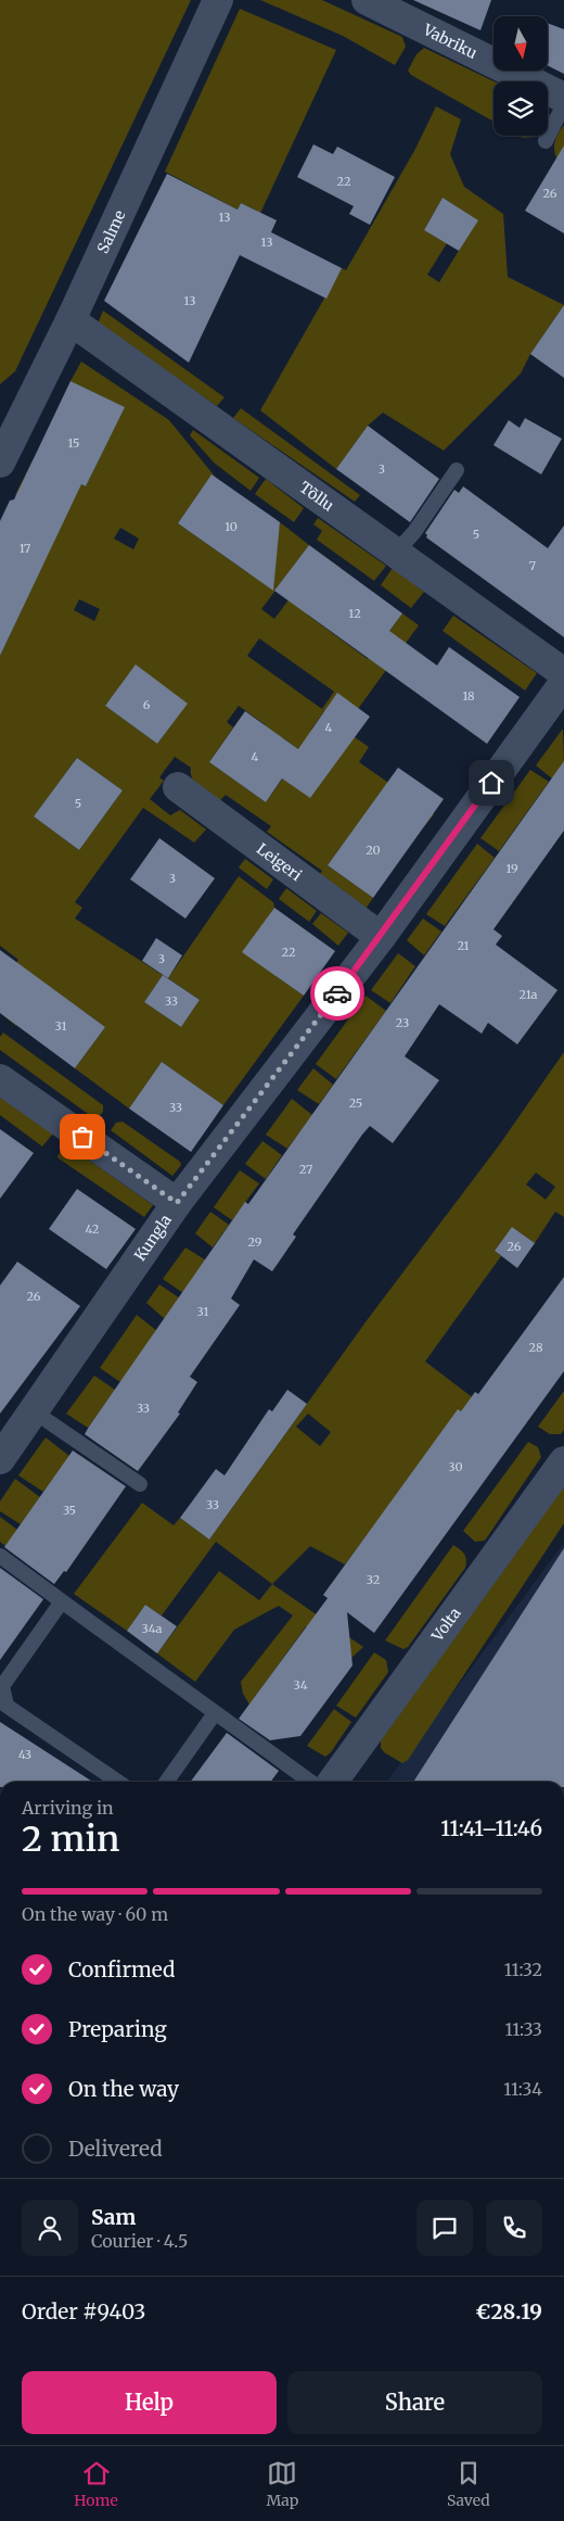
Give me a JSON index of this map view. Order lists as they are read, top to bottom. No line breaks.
{"streets":{"street":["Vabriku","Salme","Tõllu","Leigeri","Kungla","Volta"]},"crossings":[["Salme","Tõllu"],["Leigeri","Kungla"]],"house_numbers":["22","26","13","13","13","15","3","10","5","17","7","12","18","6","4","4","5","20","19","3","21","22","3","21a","33","23","31","25","33","27","42","29","26","26","31","28","33","30","33","35","32","34a","34","43"],"north":"bottom","page":{"heading":["2 min","Arriving in","11:41–11:46"],"panel":["Sam","Courier · 4.5","Order #9403","€28.19"],"bar":"On the way · 60 m","list":[["Confirmed","11:32"],["Preparing","11:33"],["On the way","11:34"],"Delivered"],"buttons":["Help","Share"],"tabs":["Home","Map","Saved"]}}
